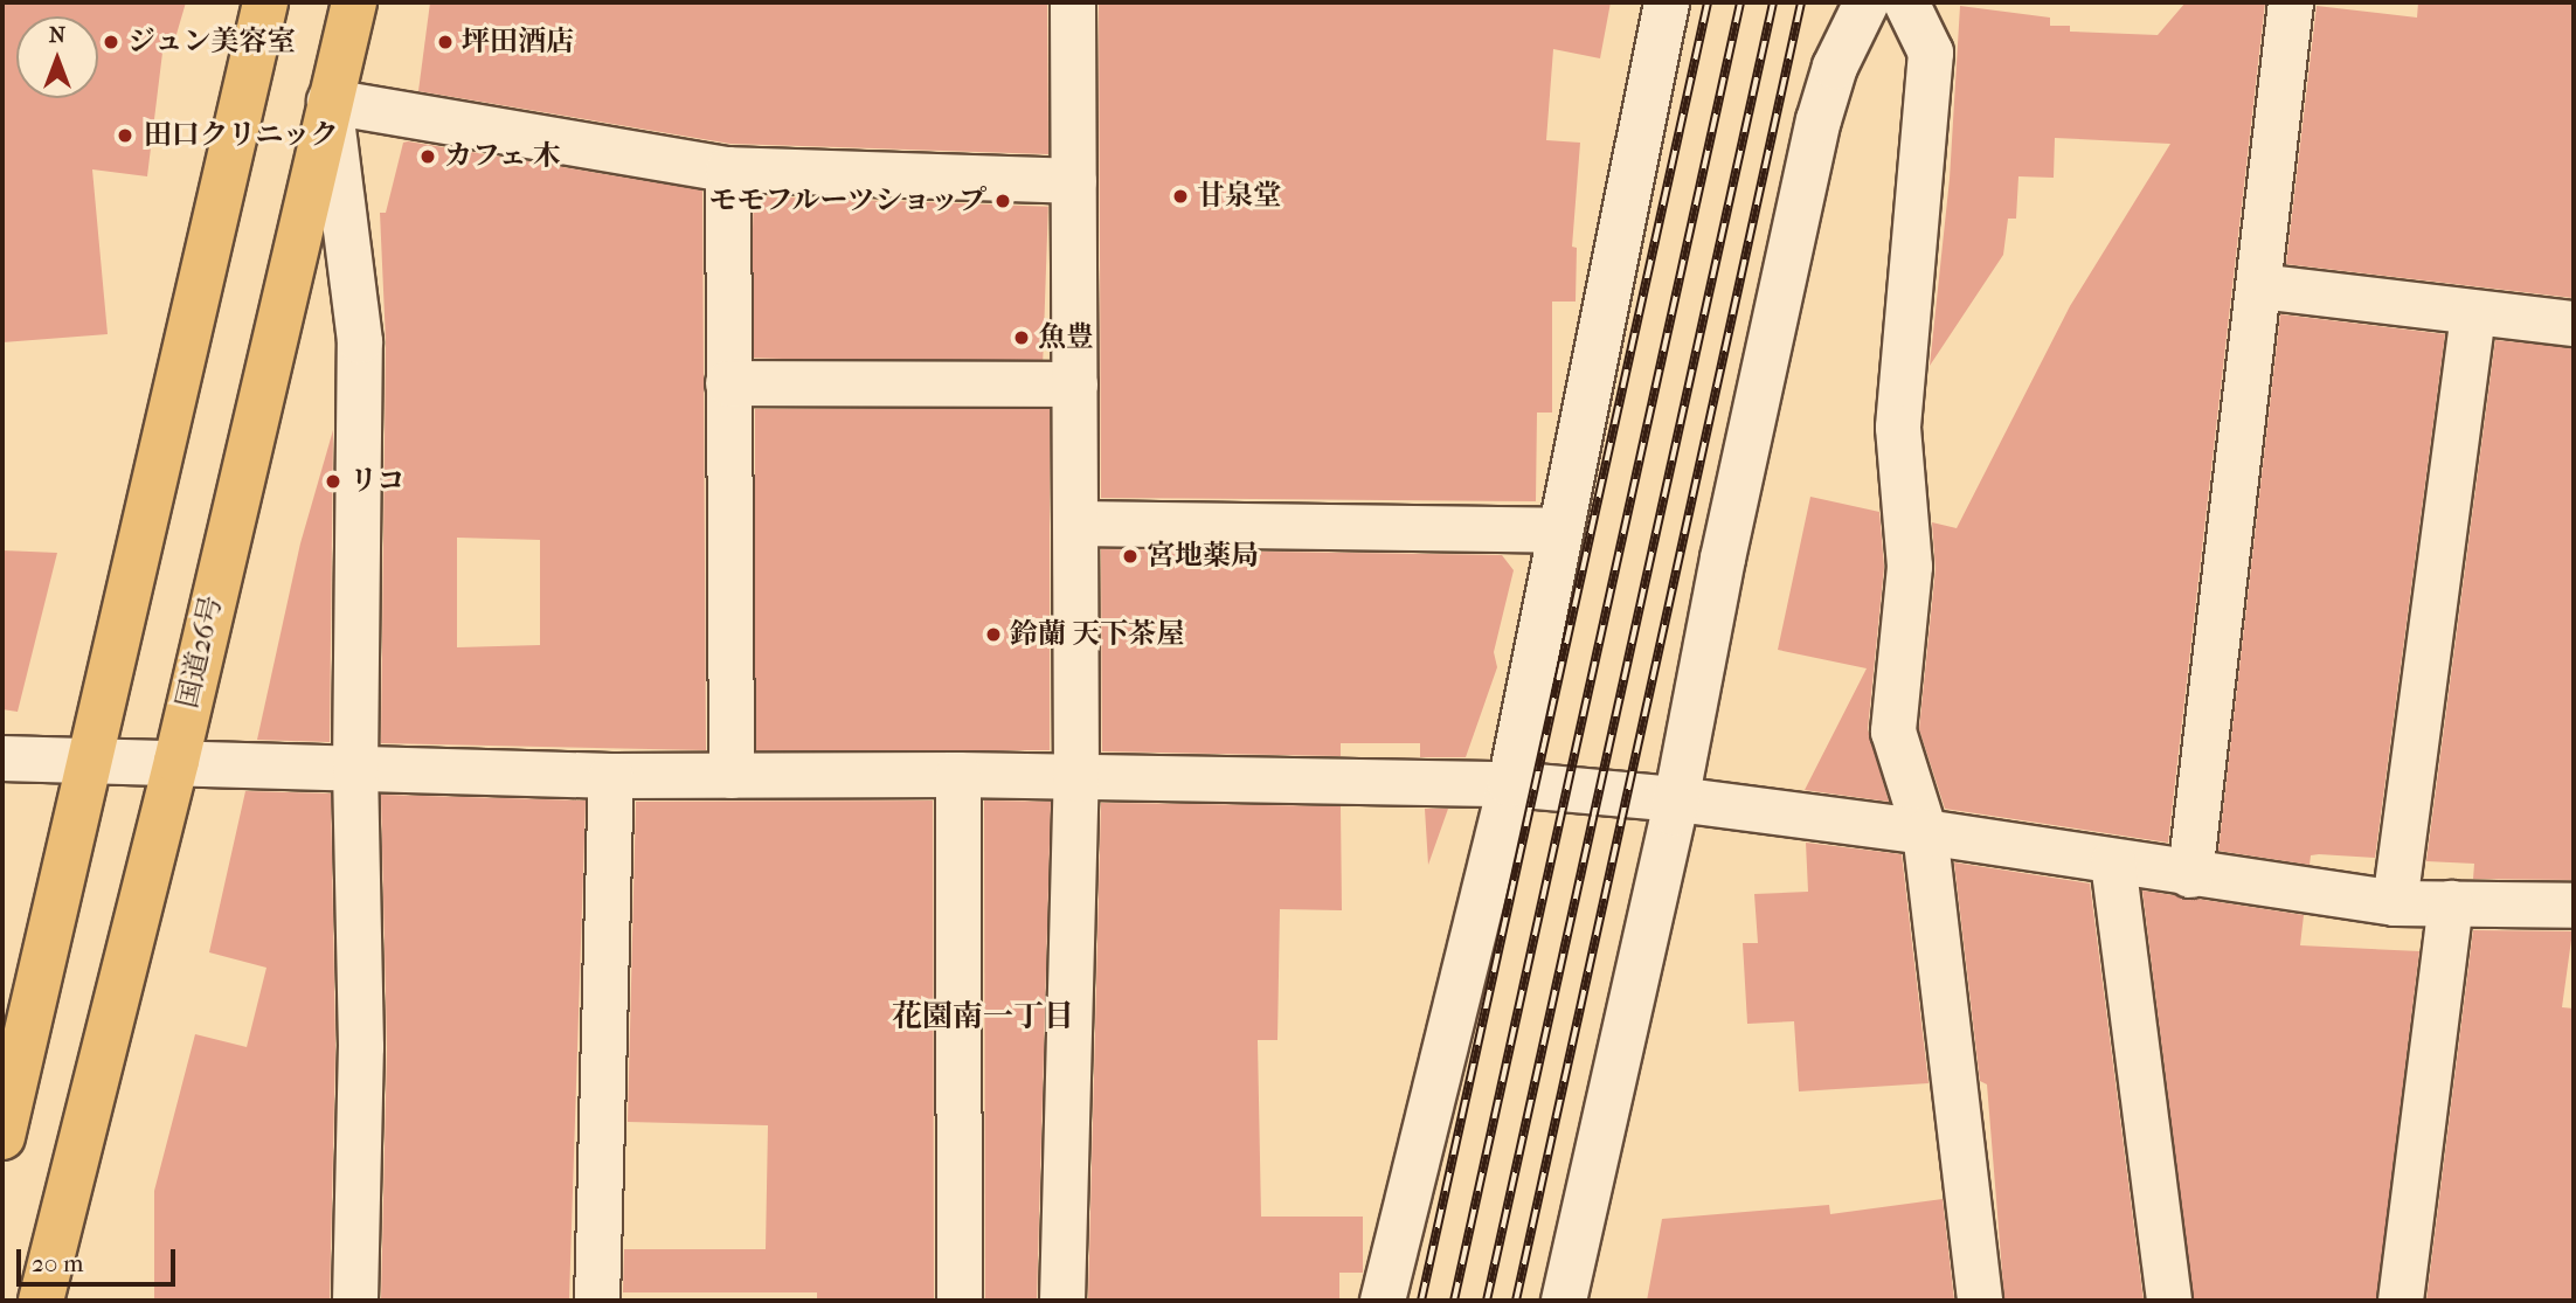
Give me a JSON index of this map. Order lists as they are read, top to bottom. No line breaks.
{"streets":{"highway":["国道26号"]},"districts":["花園南一丁目"],"places":["ジュン美容室","坪田酒店","田口クリニック","カフェ 木","甘泉堂","モモフルーツショップ","魚豊","リコ","宮地薬局","鈴蘭 天下茶屋"],"scale_bar":"20 m","north":"top"}
